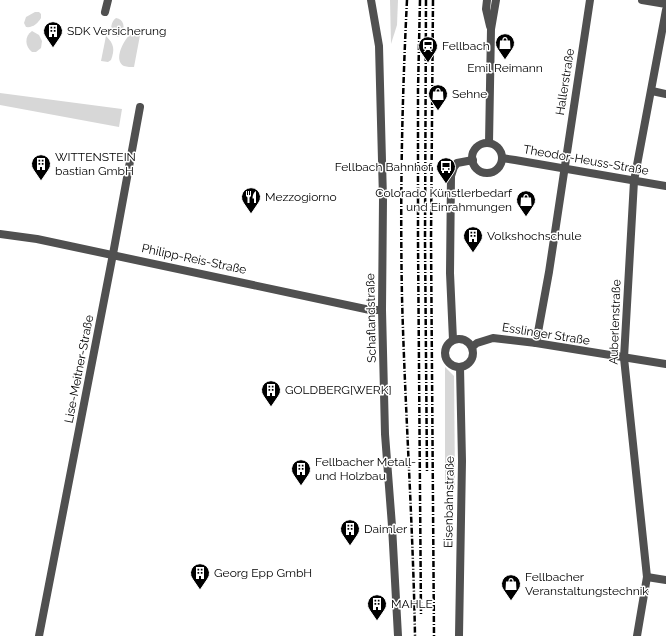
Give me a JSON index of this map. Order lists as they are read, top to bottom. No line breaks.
{"streets":{"street":["Hallerstraße","Theodor-Heuss-Straße","Philipp-Reis-Straße","Schaflandstraße","Auberlenstraße","Esslinger Straße","Lise-Meitner-Straße","Eisenbahnstraße"]},"crossings":[["Hallerstraße","Theodor-Heuss-Straße"],["Hallerstraße","Esslinger Straße"],["Theodor-Heuss-Straße","Auberlenstraße"],["Philipp-Reis-Straße","Schaflandstraße"],["Philipp-Reis-Straße","Lise-Meitner-Straße"],["Auberlenstraße","Esslinger Straße"],["Esslinger Straße","Eisenbahnstraße"]],"places":{"building":["SDK Versicherung","WITTENSTEIN bastian GmbH","Volkshochschule","GOLDBERG[WERK]","Fellbacher Metall- und Holzbau","Daimler","Georg Epp GmbH","MAHLE"],"shop":["Emil Reimann","Sehne","Colorado Künstlerbedarf und Einrahmungen","Fellbacher Veranstaltungstechnik"],"station":["Fellbach"],"bus stop":["Fellbach Bahnhof"],"restaurant":["Mezzogiorno"]}}
